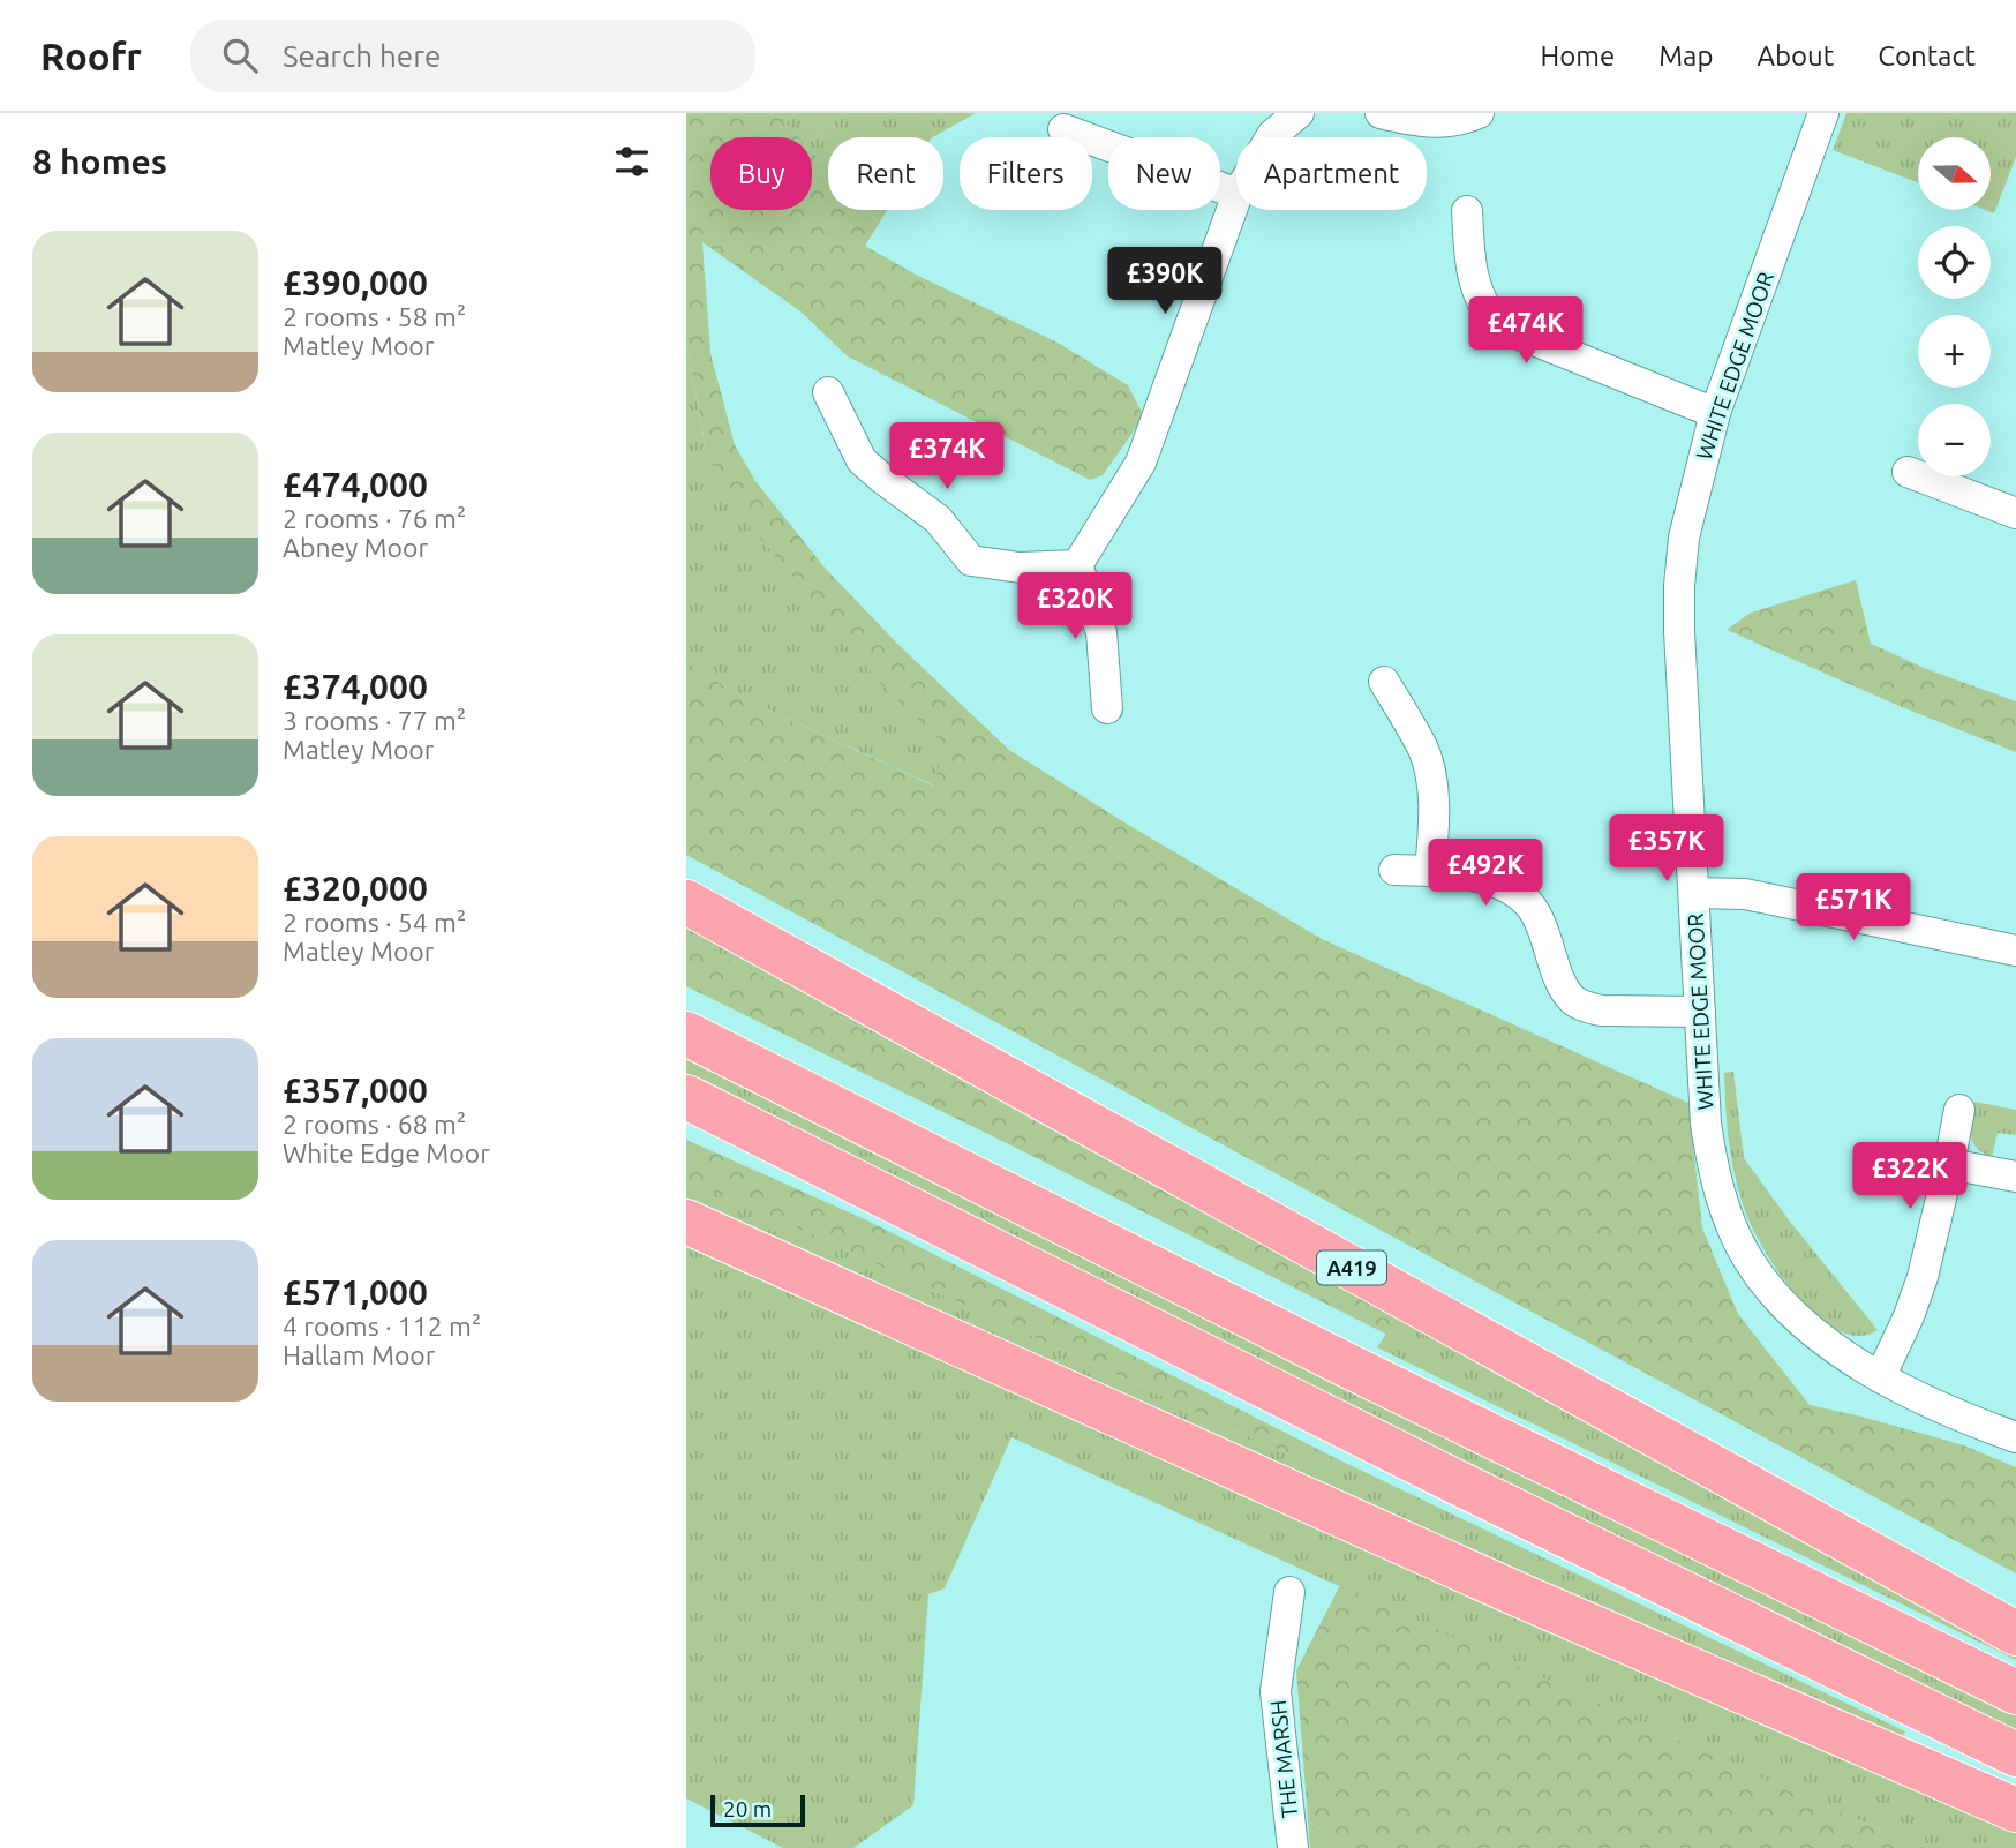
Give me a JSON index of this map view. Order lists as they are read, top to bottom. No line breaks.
{"streets":{"highway":["A419"],"street":["WHITE EDGE MOOR","THE MARSH"]},"scale_bar":"20 m","north":"right","page":{"header":"Roofr","search":"Search here","nav":["Home","Map","About","Contact"],"heading":"8 homes","map_buttons":["+","−"],"chip":["Buy","Rent","Filters","New","Apartment"],"list":[{"name":"£390,000","note":"2 rooms · 58 m² · Matley Moor"},{"name":"£474,000","note":"2 rooms · 76 m² · Abney Moor"},{"name":"£374,000","note":"3 rooms · 77 m² · Matley Moor"},{"name":"£320,000","note":"2 rooms · 54 m² · Matley Moor"},{"name":"£357,000","note":"2 rooms · 68 m² · White Edge Moor"},{"name":"£571,000","note":"4 rooms · 112 m² · Hallam Moor"}],"price":["£390K","£474K","£374K","£320K","£357K","£492K","£571K","£322K"],"scale":"20 m"}}
